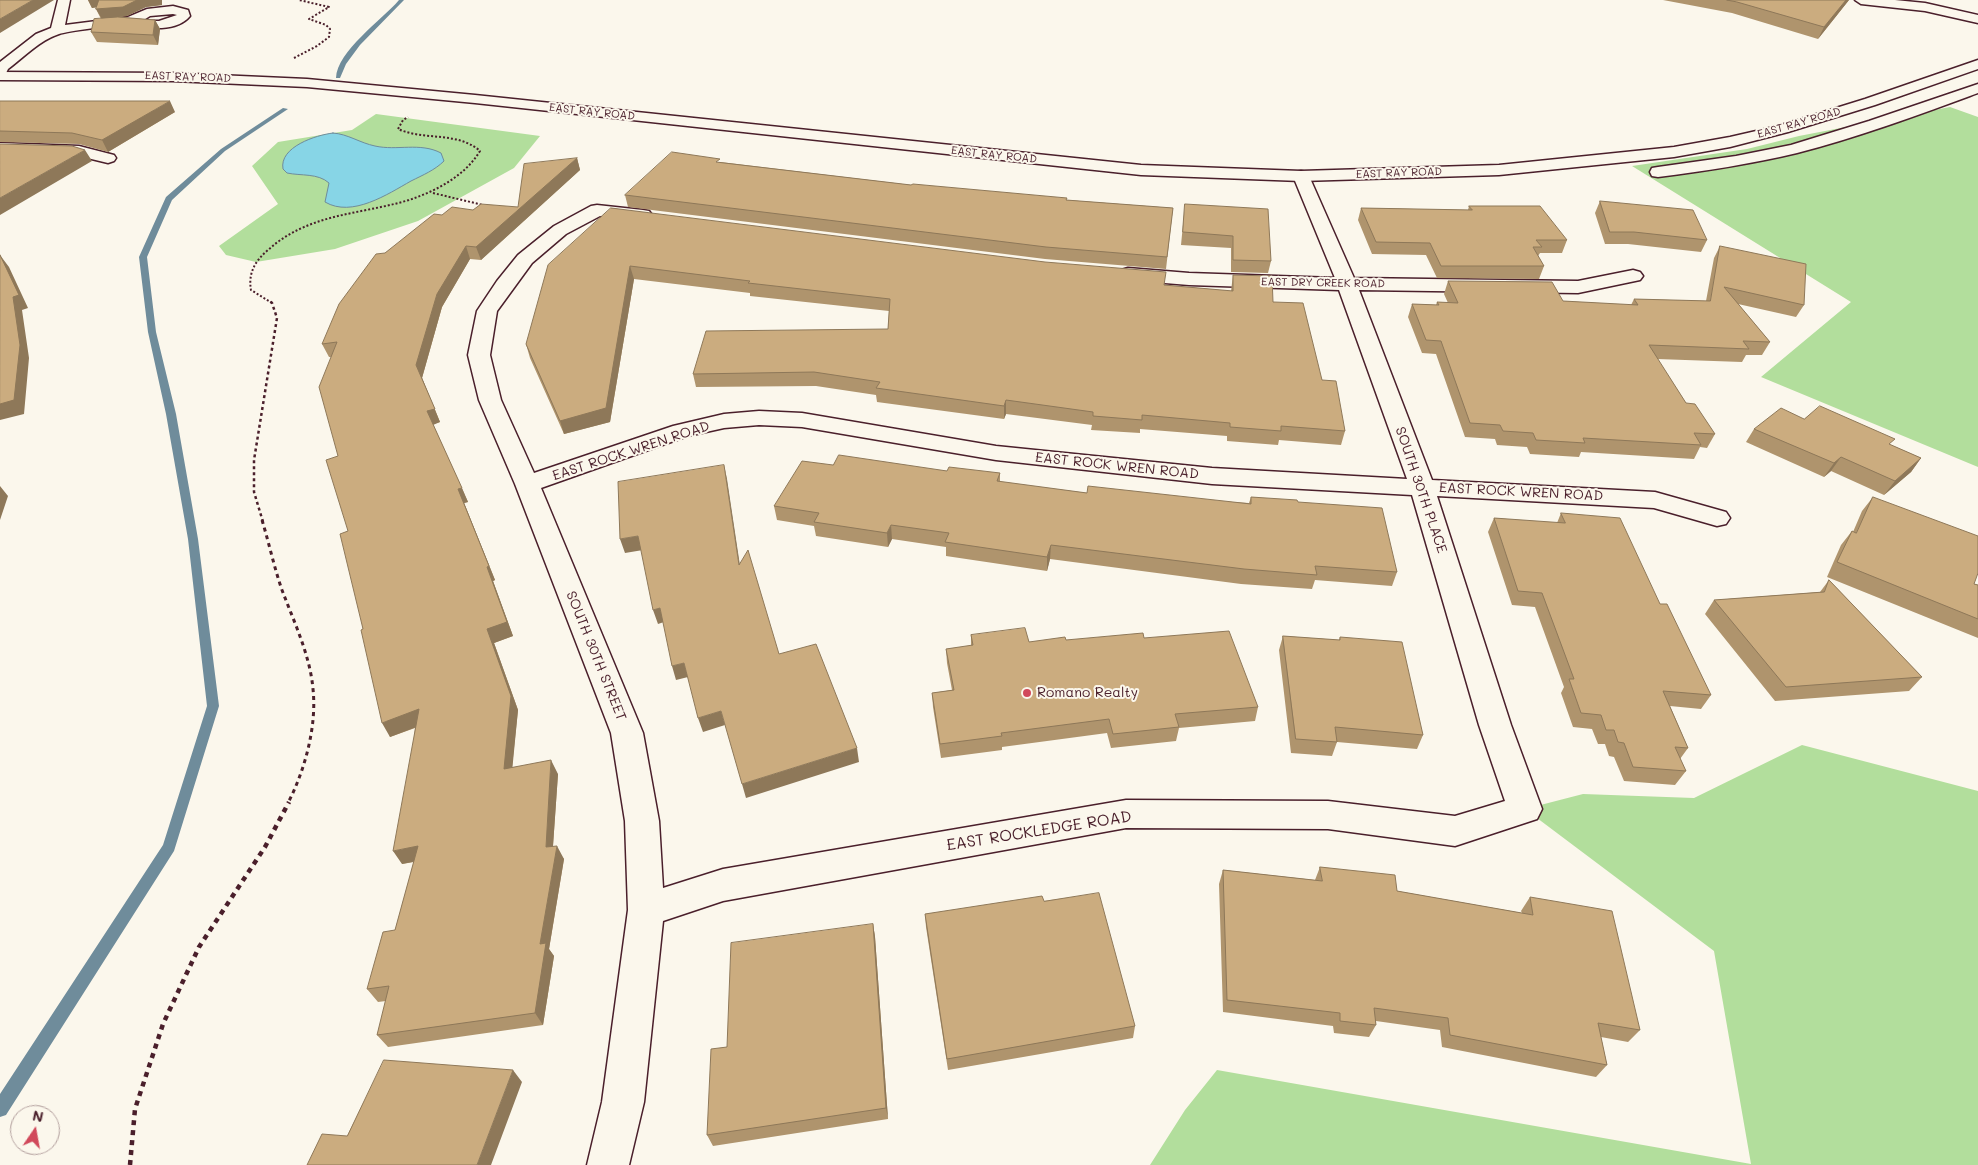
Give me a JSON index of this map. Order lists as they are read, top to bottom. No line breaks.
{"streets":{"street":["EAST RAY ROAD","EAST DRY CREEK ROAD","EAST ROCK WREN ROAD","SOUTH 30TH PLACE","SOUTH 30TH STREET","EAST ROCKLEDGE ROAD"]},"crossings":[["EAST RAY ROAD","SOUTH 30TH PLACE"],["EAST DRY CREEK ROAD","SOUTH 30TH PLACE"],["EAST ROCK WREN ROAD","SOUTH 30TH PLACE"],["EAST ROCK WREN ROAD","SOUTH 30TH STREET"],["SOUTH 30TH PLACE","EAST ROCKLEDGE ROAD"],["SOUTH 30TH STREET","EAST ROCKLEDGE ROAD"]],"places":["Romano Realty"],"north":"top"}
